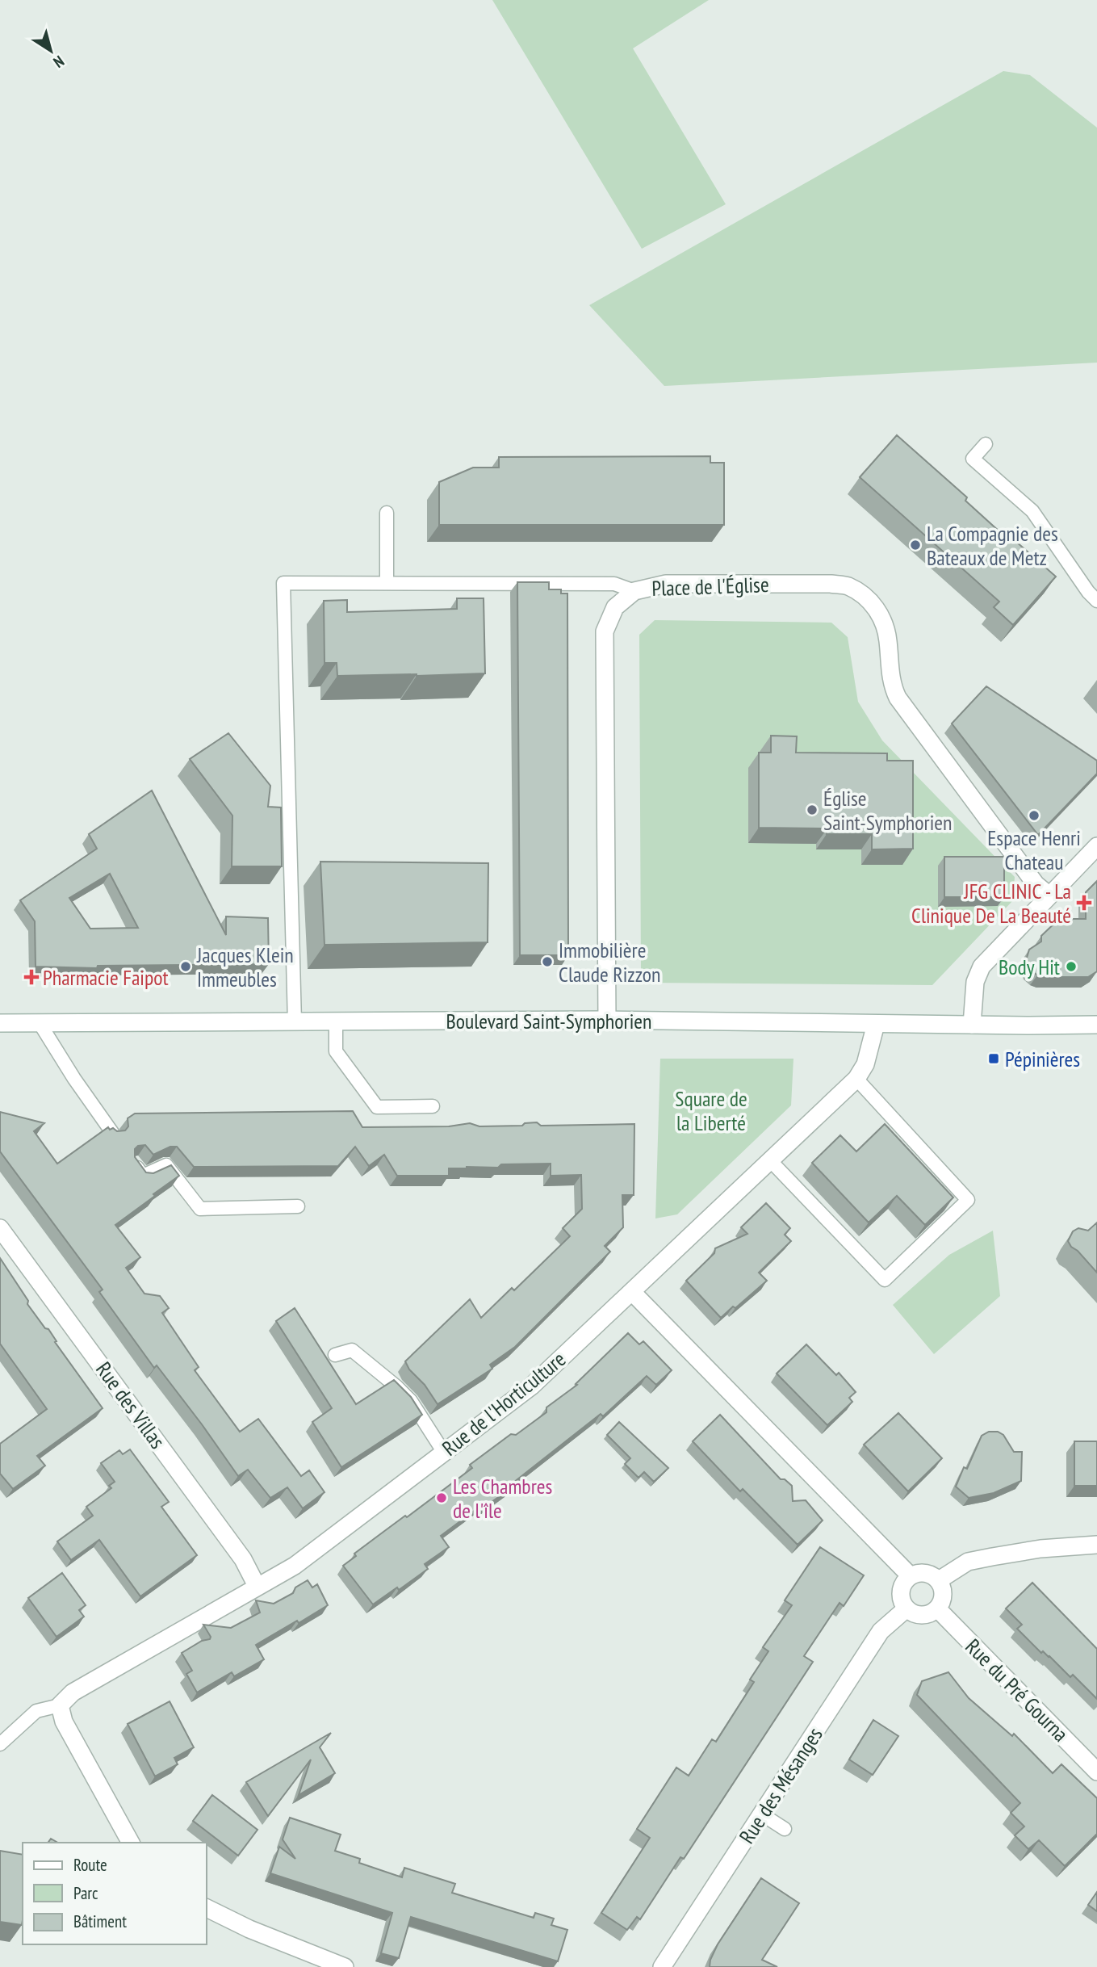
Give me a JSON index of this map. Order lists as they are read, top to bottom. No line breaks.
{"streets":{"street":["Place de l'Église","Boulevard Saint-Symphorien","Rue de l'Horticulture","Rue des Villas","Rue du Pré Gourna","Rue des Mésanges"]},"crossings":[["Place de l'Église","Boulevard Saint-Symphorien"],["Boulevard Saint-Symphorien","Rue de l'Horticulture"],["Rue de l'Horticulture","Rue des Villas"],["Rue du Pré Gourna","Rue des Mésanges"]],"parks":["Square de la Liberté"],"places":{"other":["La Compagnie des Bateaux de Metz","Église Saint-Symphorien","Espace Henri Chateau","Immobilière Claude Rizzon","Jacques Klein Immeubles","Body Hit","Les Chambres de l'île"],"health":["JFG CLINIC - La Clinique De La Beauté","Pharmacie Faipot"],"transit":["Pépinières"]},"legend":["Route","Parc","Bâtiment"],"north":"bottom right"}
